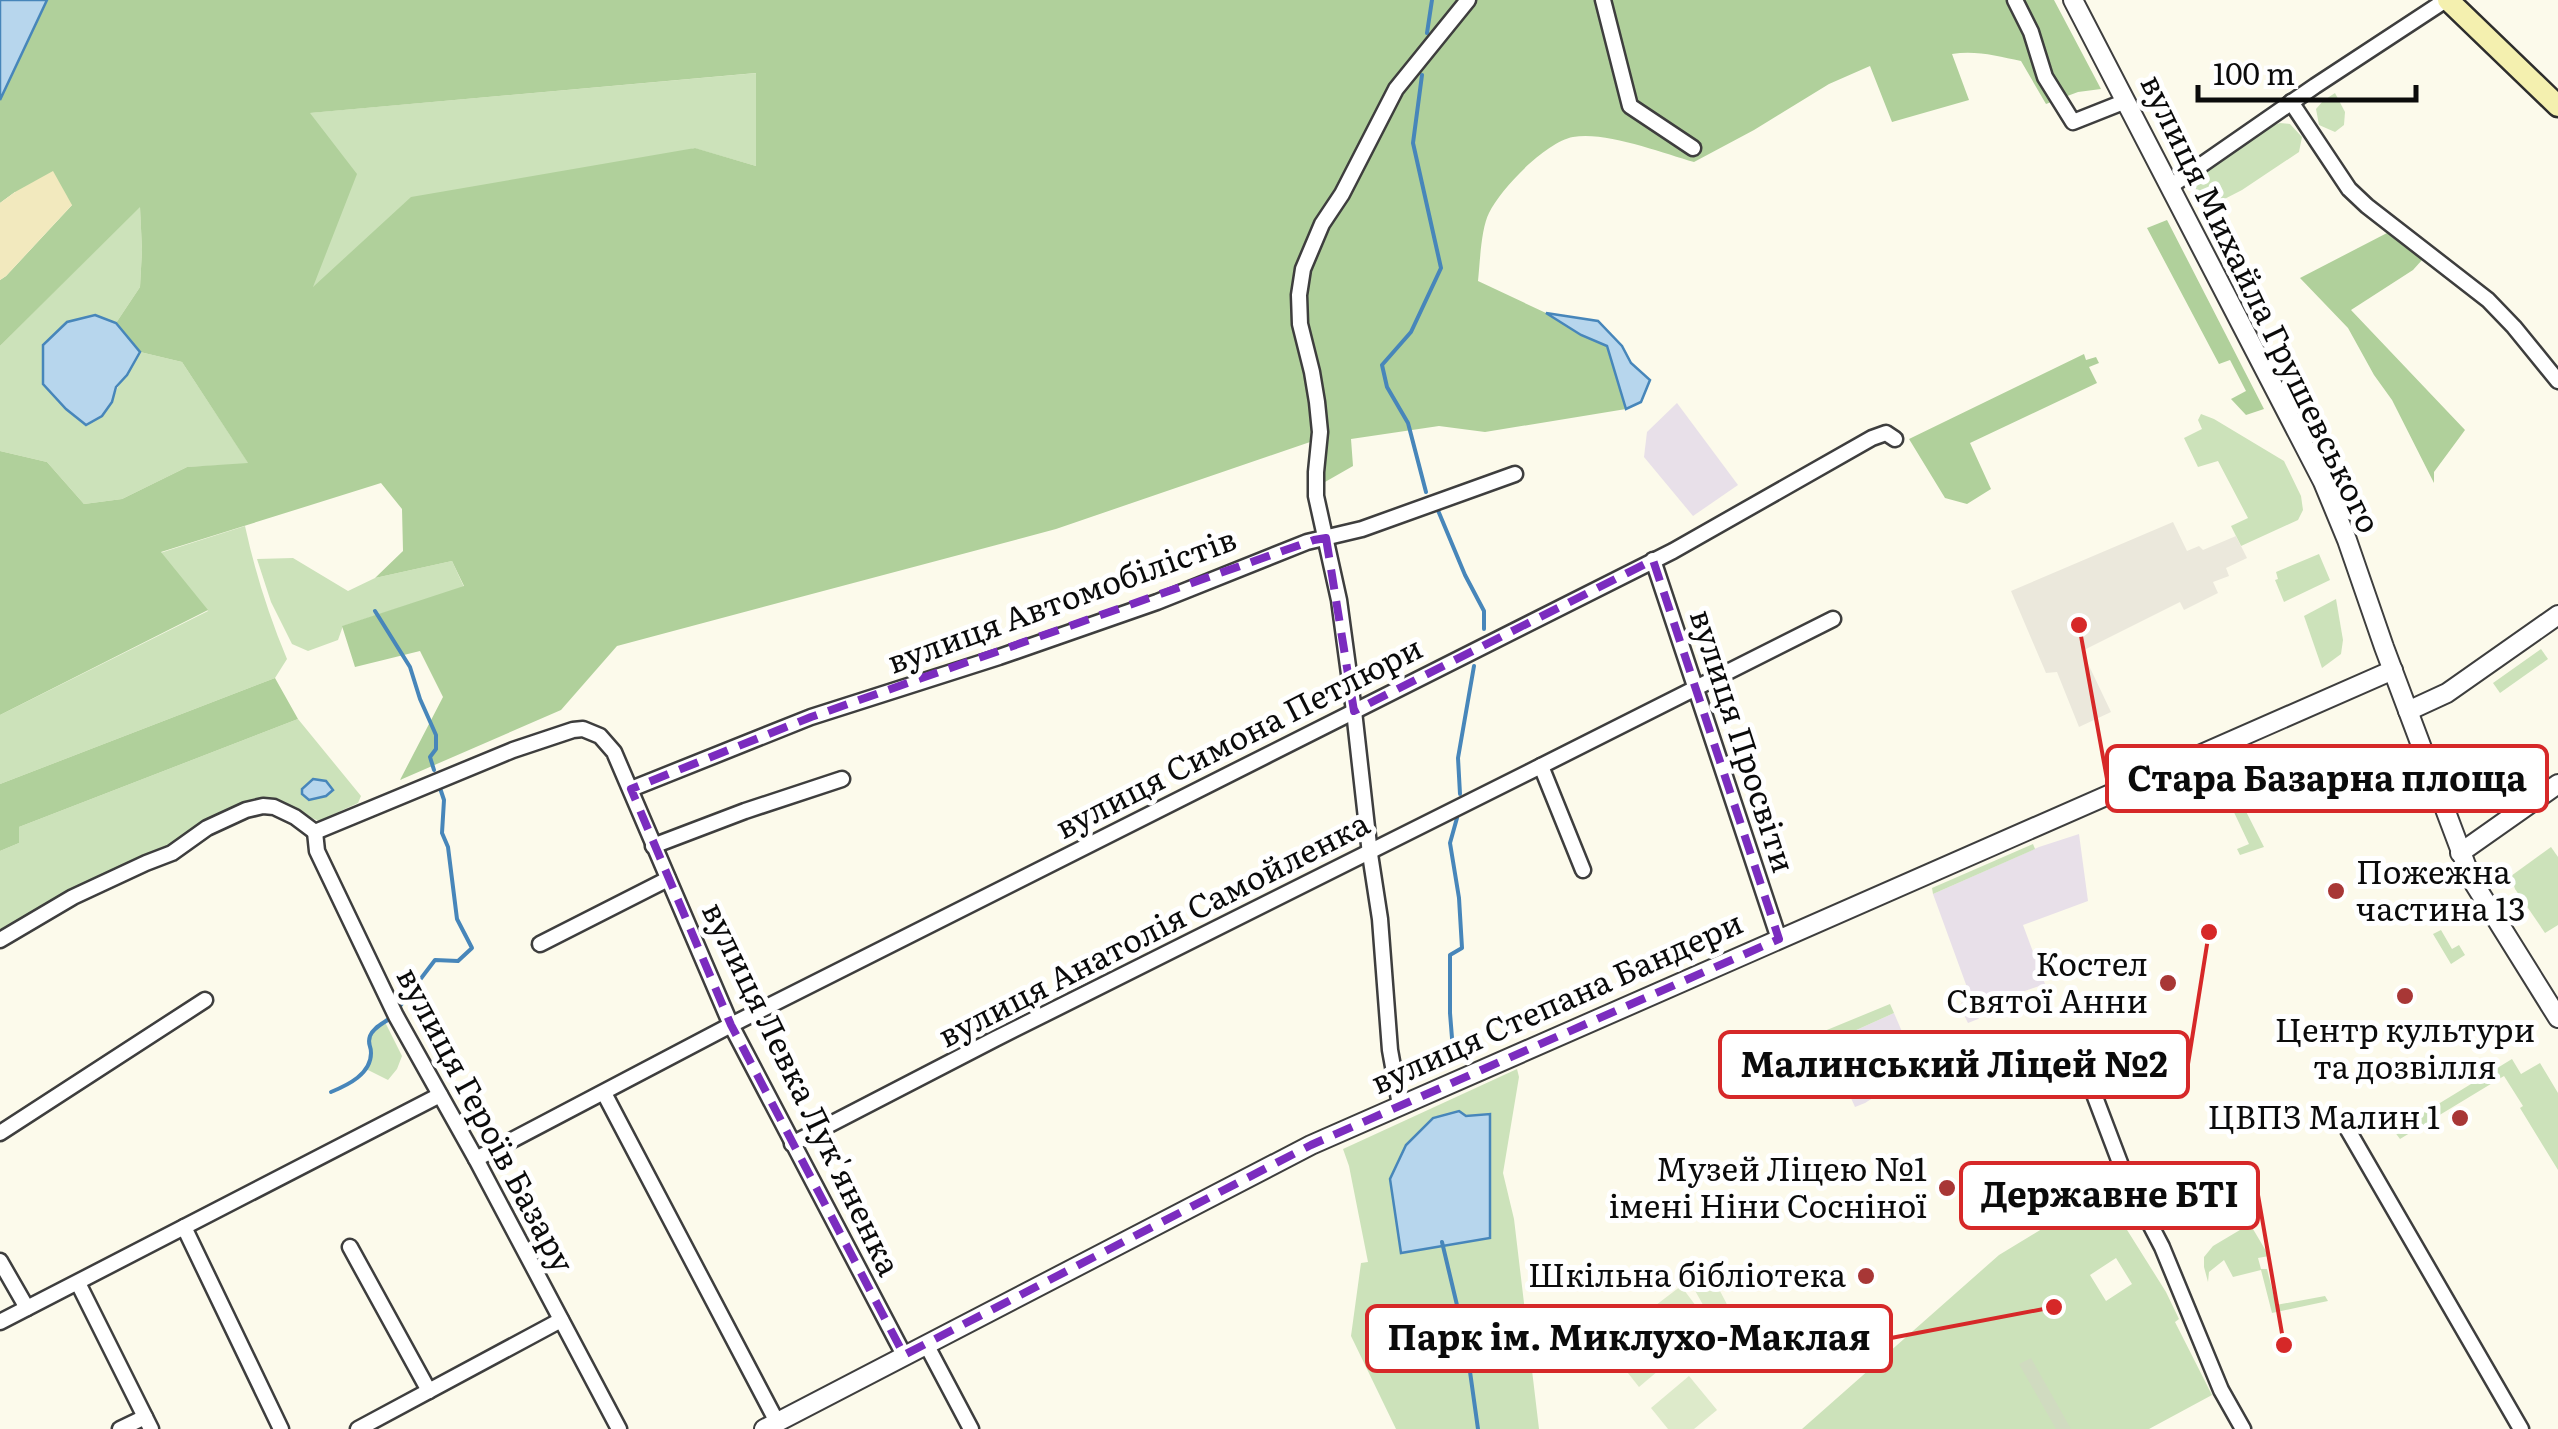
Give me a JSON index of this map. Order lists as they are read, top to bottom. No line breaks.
{"streets":{"street":["вулиця Михайла Грушевського","вулиця Автомобілістів","вулиця Симона Петлюри","вулиця Просвіти","вулиця Анатолія Самойленка","вулиця Степана Бандери","вулиця Левка Лук'яненка","вулиця Героїв Базару"]},"crossings":[["вулиця Михайла Грушевського","вулиця Степана Бандери"],["вулиця Автомобілістів","вулиця Левка Лук'яненка"],["вулиця Симона Петлюри","вулиця Просвіти"],["вулиця Симона Петлюри","вулиця Левка Лук'яненка"],["вулиця Симона Петлюри","вулиця Героїв Базару"],["вулиця Просвіти","вулиця Анатолія Самойленка"],["вулиця Просвіти","вулиця Степана Бандери"],["вулиця Анатолія Самойленка","вулиця Левка Лук'яненка"],["вулиця Степана Бандери","вулиця Левка Лук'яненка"],["вулиця Левка Лук'яненка","вулиця Героїв Базару"]],"places":["Стара Базарна площа","Пожежна частина 13","Малинський Ліцей №2","Костел Святої Анни","Центр культури та дозвілля","ЦВПЗ Малин 1","Музей Ліцею №1 імені Ніни Сосніної","Шкільна бібліотека","Парк ім. Миклухо-Маклая","Державне БТІ"],"scale_bar":"100 m"}
